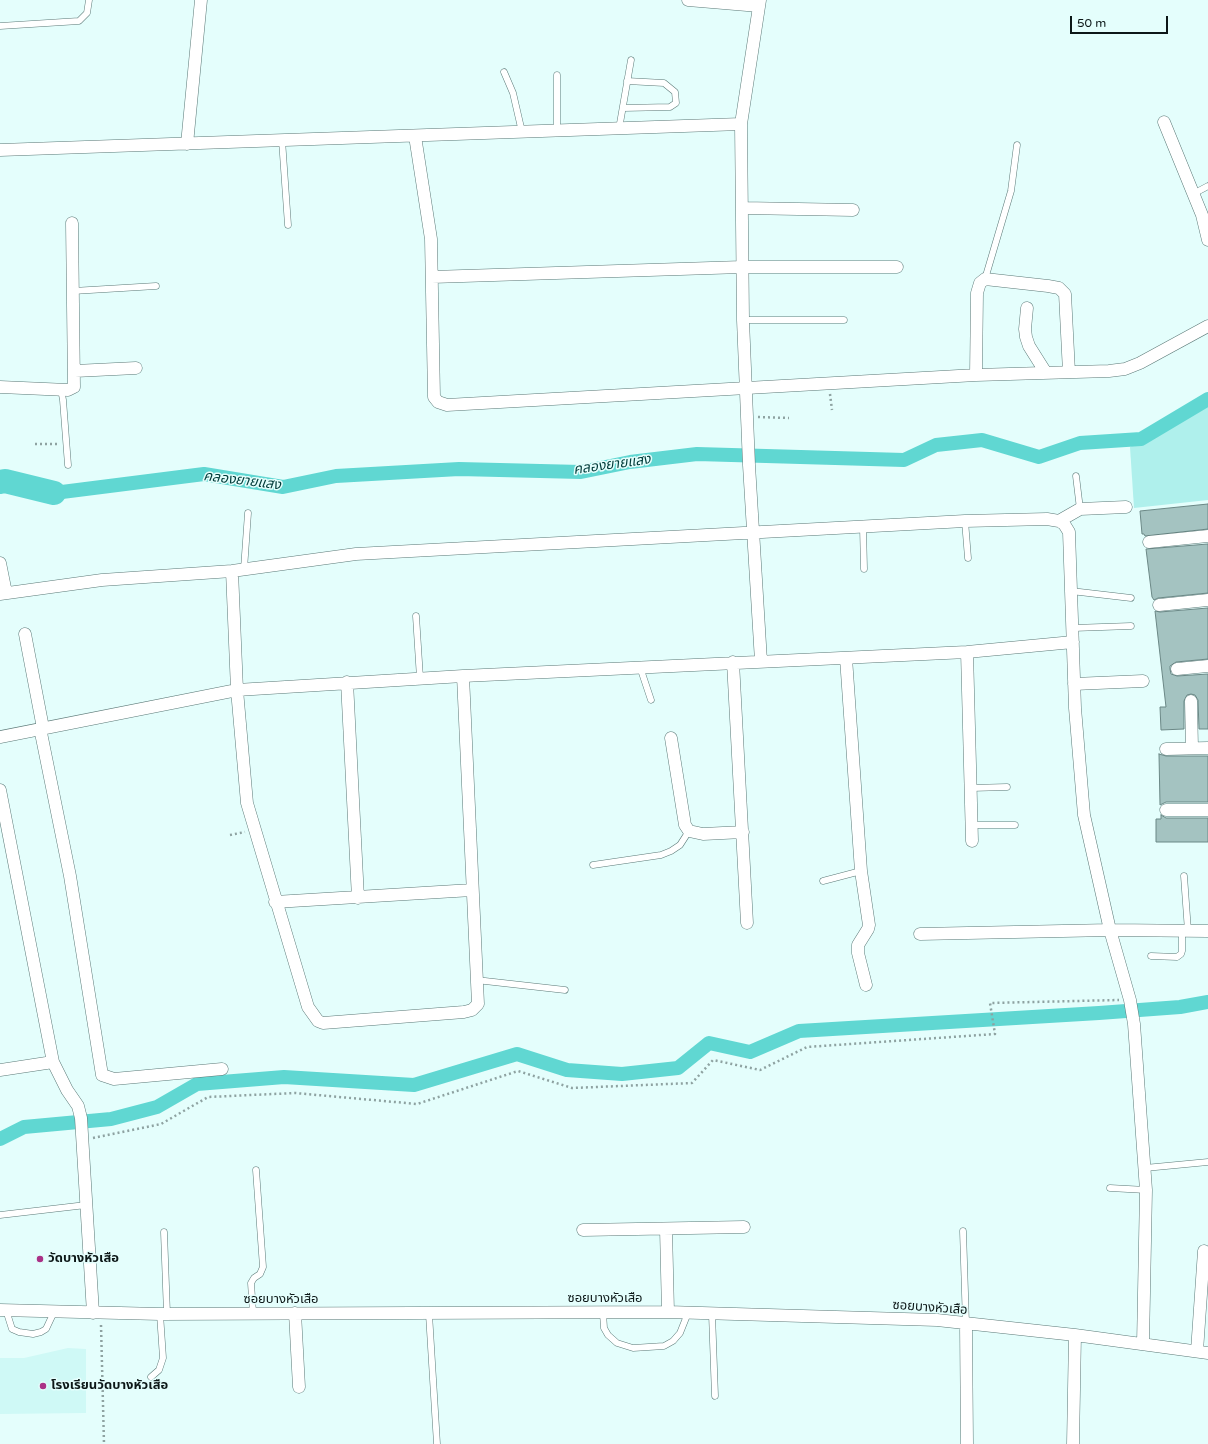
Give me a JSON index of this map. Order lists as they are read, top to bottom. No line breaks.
{"streets":{"street":["ซอยบางหัวเสือ"]},"water":["คลองยายแสง"],"places":["วัดบางหัวเสือ","โรงเรียนวัดบางหัวเสือ"],"scale_bar":"50 m"}
